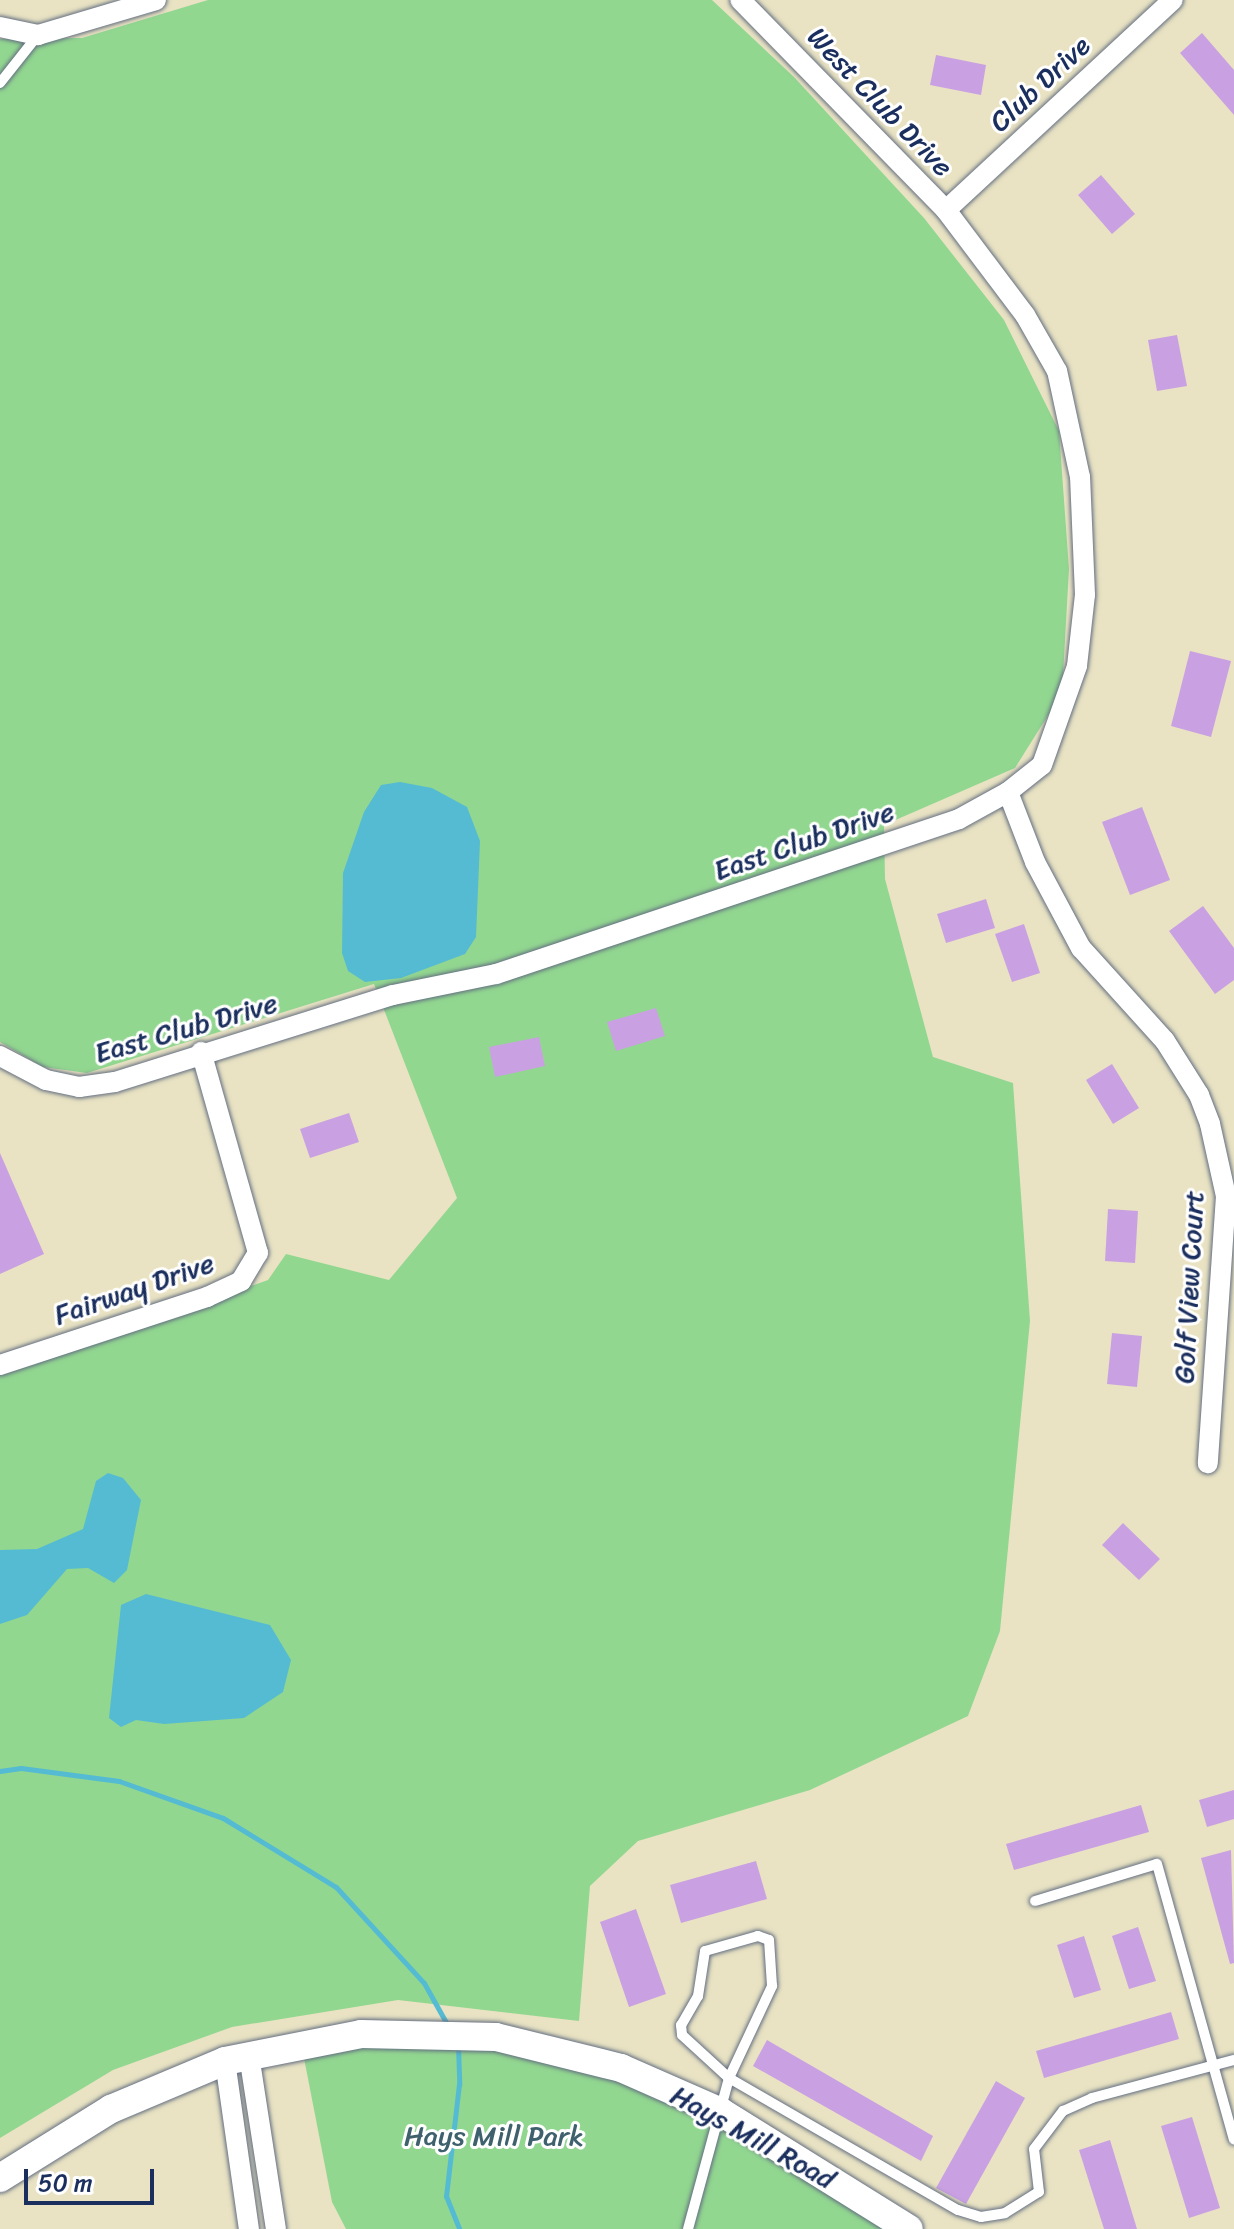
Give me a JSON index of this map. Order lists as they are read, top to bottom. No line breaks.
{"streets":{"street":["Club Drive","West Club Drive","East Club Drive","Golf View Court","Fairway Drive","Hays Mill Road"]},"crossings":[["Club Drive","West Club Drive"],["Club Drive","East Club Drive"],["West Club Drive","East Club Drive"],["East Club Drive","Golf View Court"],["East Club Drive","Fairway Drive"]],"parks":["Hays Mill Park"],"scale_bar":"50 m"}
